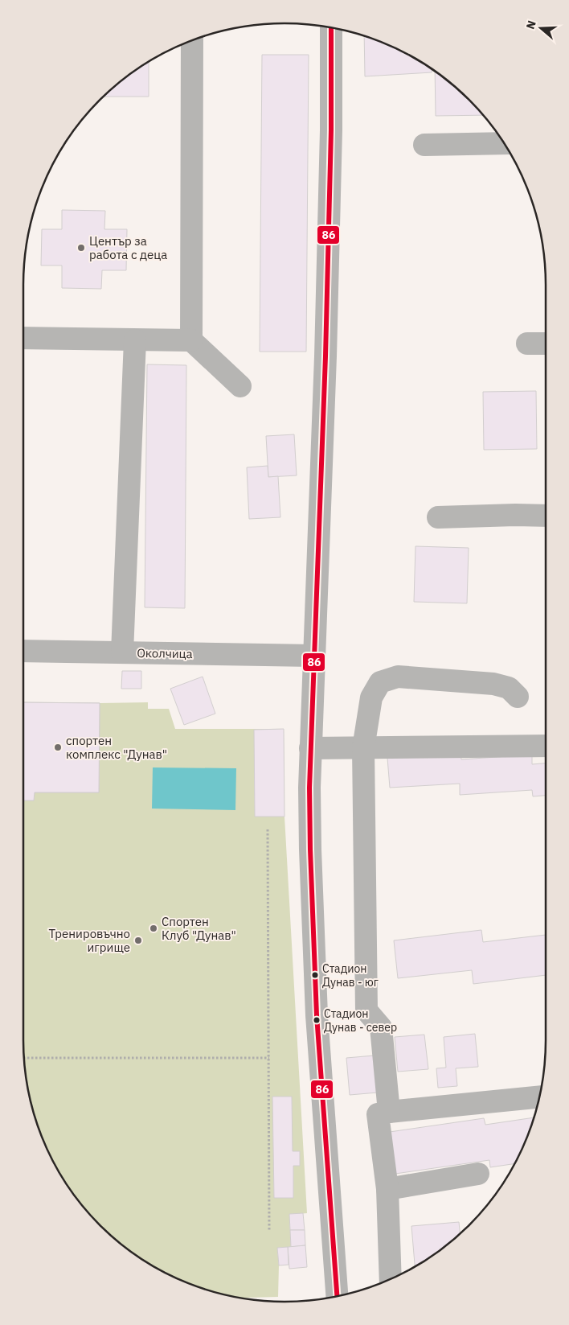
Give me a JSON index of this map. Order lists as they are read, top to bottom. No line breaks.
{"streets":{"street":["Околчица"]},"places":["Център за работа с деца","спортен комплекс \"Дунав\"","Спортен Клуб \"Дунав\"","Тренировъчно игрище","Стадион Дунав - юг","Стадион Дунав - север"],"lines":["transit line 86"],"north":"left"}
